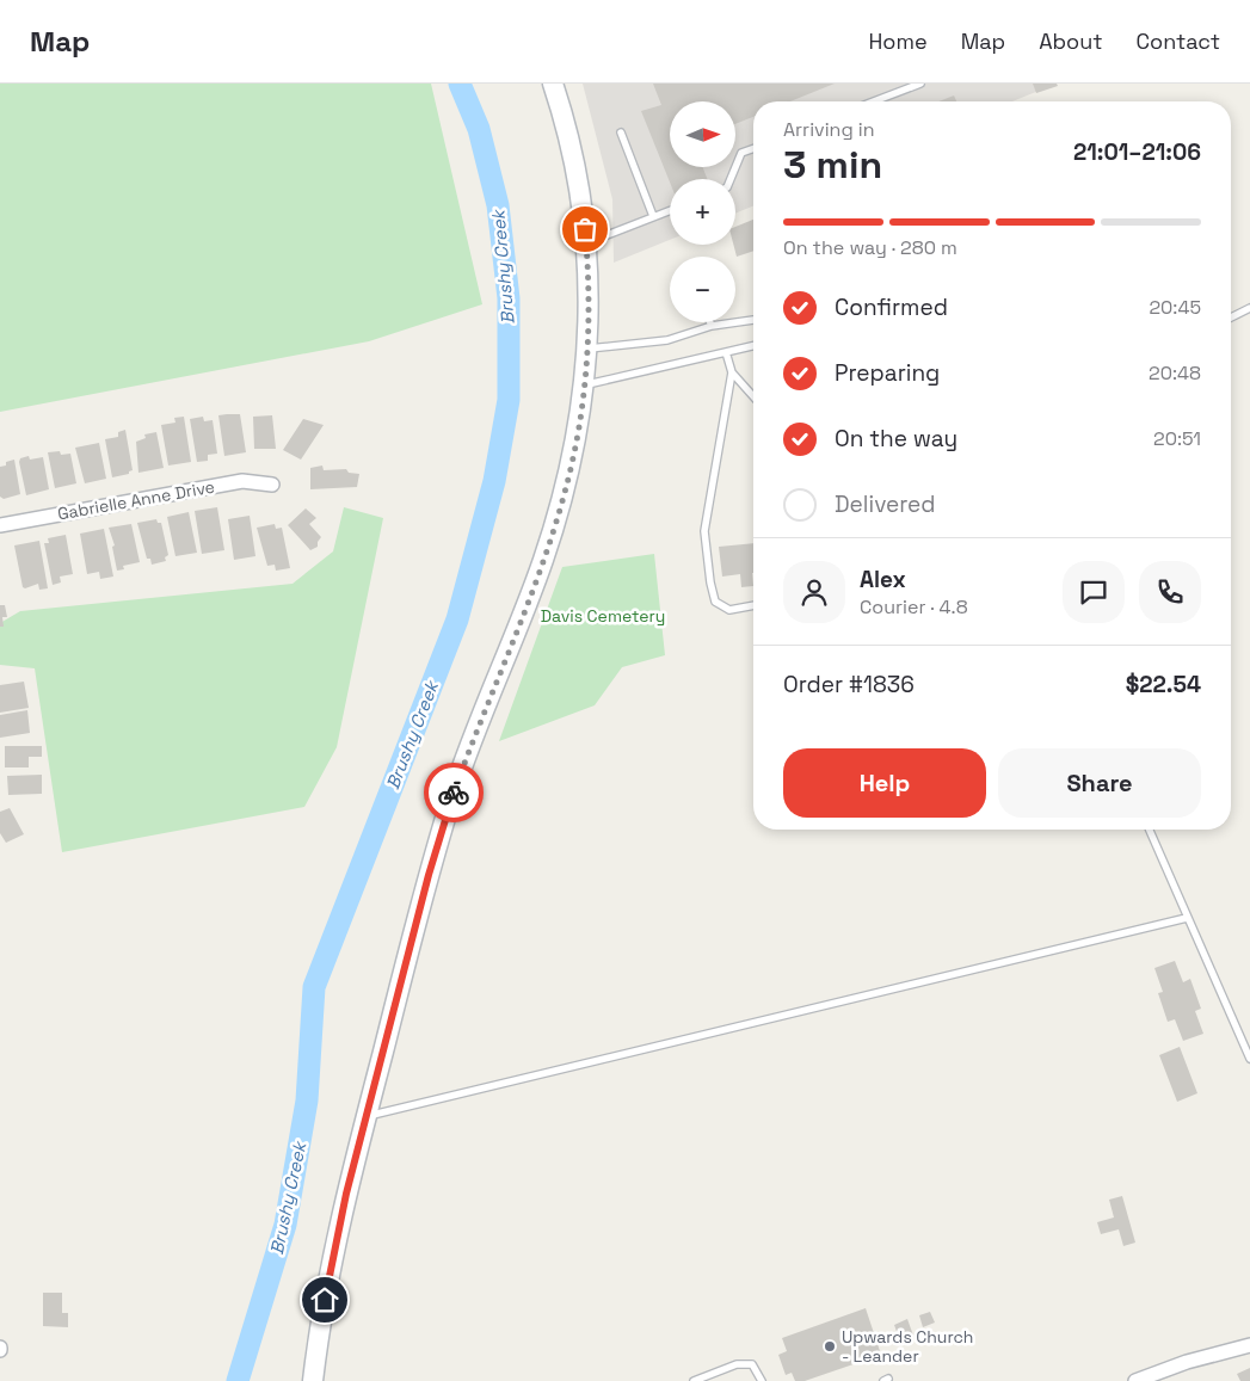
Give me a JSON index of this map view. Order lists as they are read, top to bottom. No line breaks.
{"streets":{"street":["Gabrielle Anne Drive"]},"water":["Brushy Creek"],"parks":["Davis Cemetery"],"places":["Upwards Church - Leander"],"north":"right","page":{"header":"Map","nav":["Home","Map","About","Contact"],"map_buttons":["+","−"],"heading":["3 min","Arriving in","21:01–21:06"],"panel":["Alex","Courier · 4.8","Order #1836","$22.54"],"bar":"On the way · 280 m","list":[["Confirmed","20:45"],["Preparing","20:48"],["On the way","20:51"],"Delivered"],"buttons":["Help","Share"]}}
